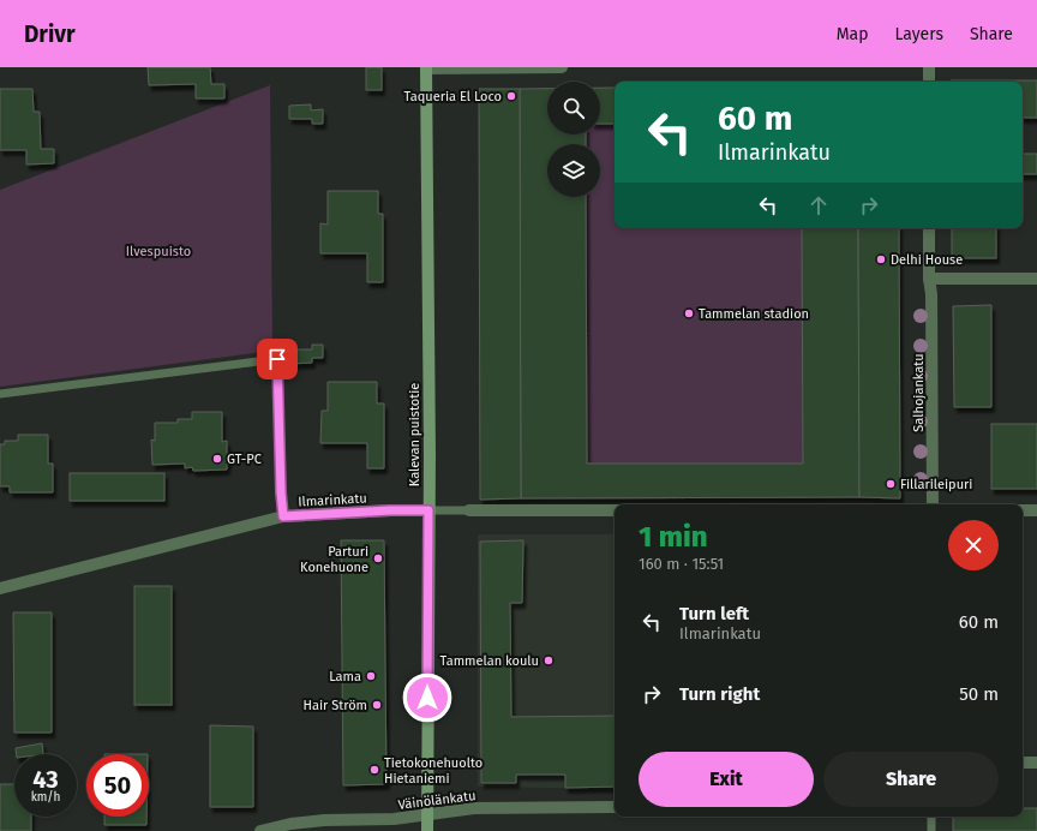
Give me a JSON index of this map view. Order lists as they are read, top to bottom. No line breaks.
{"streets":{"main road":["Kalevan puistotie"],"street":["Salhojankatu","Ilmarinkatu","Väinölänkatu"]},"crossings":[["Kalevan puistotie","Ilmarinkatu"],["Kalevan puistotie","Väinölänkatu"]],"parks":["Ilvespuisto"],"places":["Taqueria El Loco","Delhi House","Tammelan stadion","GT-PC","Fillarileipuri","Parturi Konehuone","Tammelan koulu","Lama","Hair Ström","Tietokonehuolto Hietaniemi"],"page":{"header":"Drivr","nav":["Map","Layers","Share"],"turn":["60 m","Ilmarinkatu"],"heading":["1 min","160 m · 15:51"],"list":[{"name":"Turn left","note":"Ilmarinkatu","value":"60 m"},{"name":"Turn right","value":"50 m"}],"buttons":["Exit","Share"],"speed":"43 km/h","limit":"50"}}
